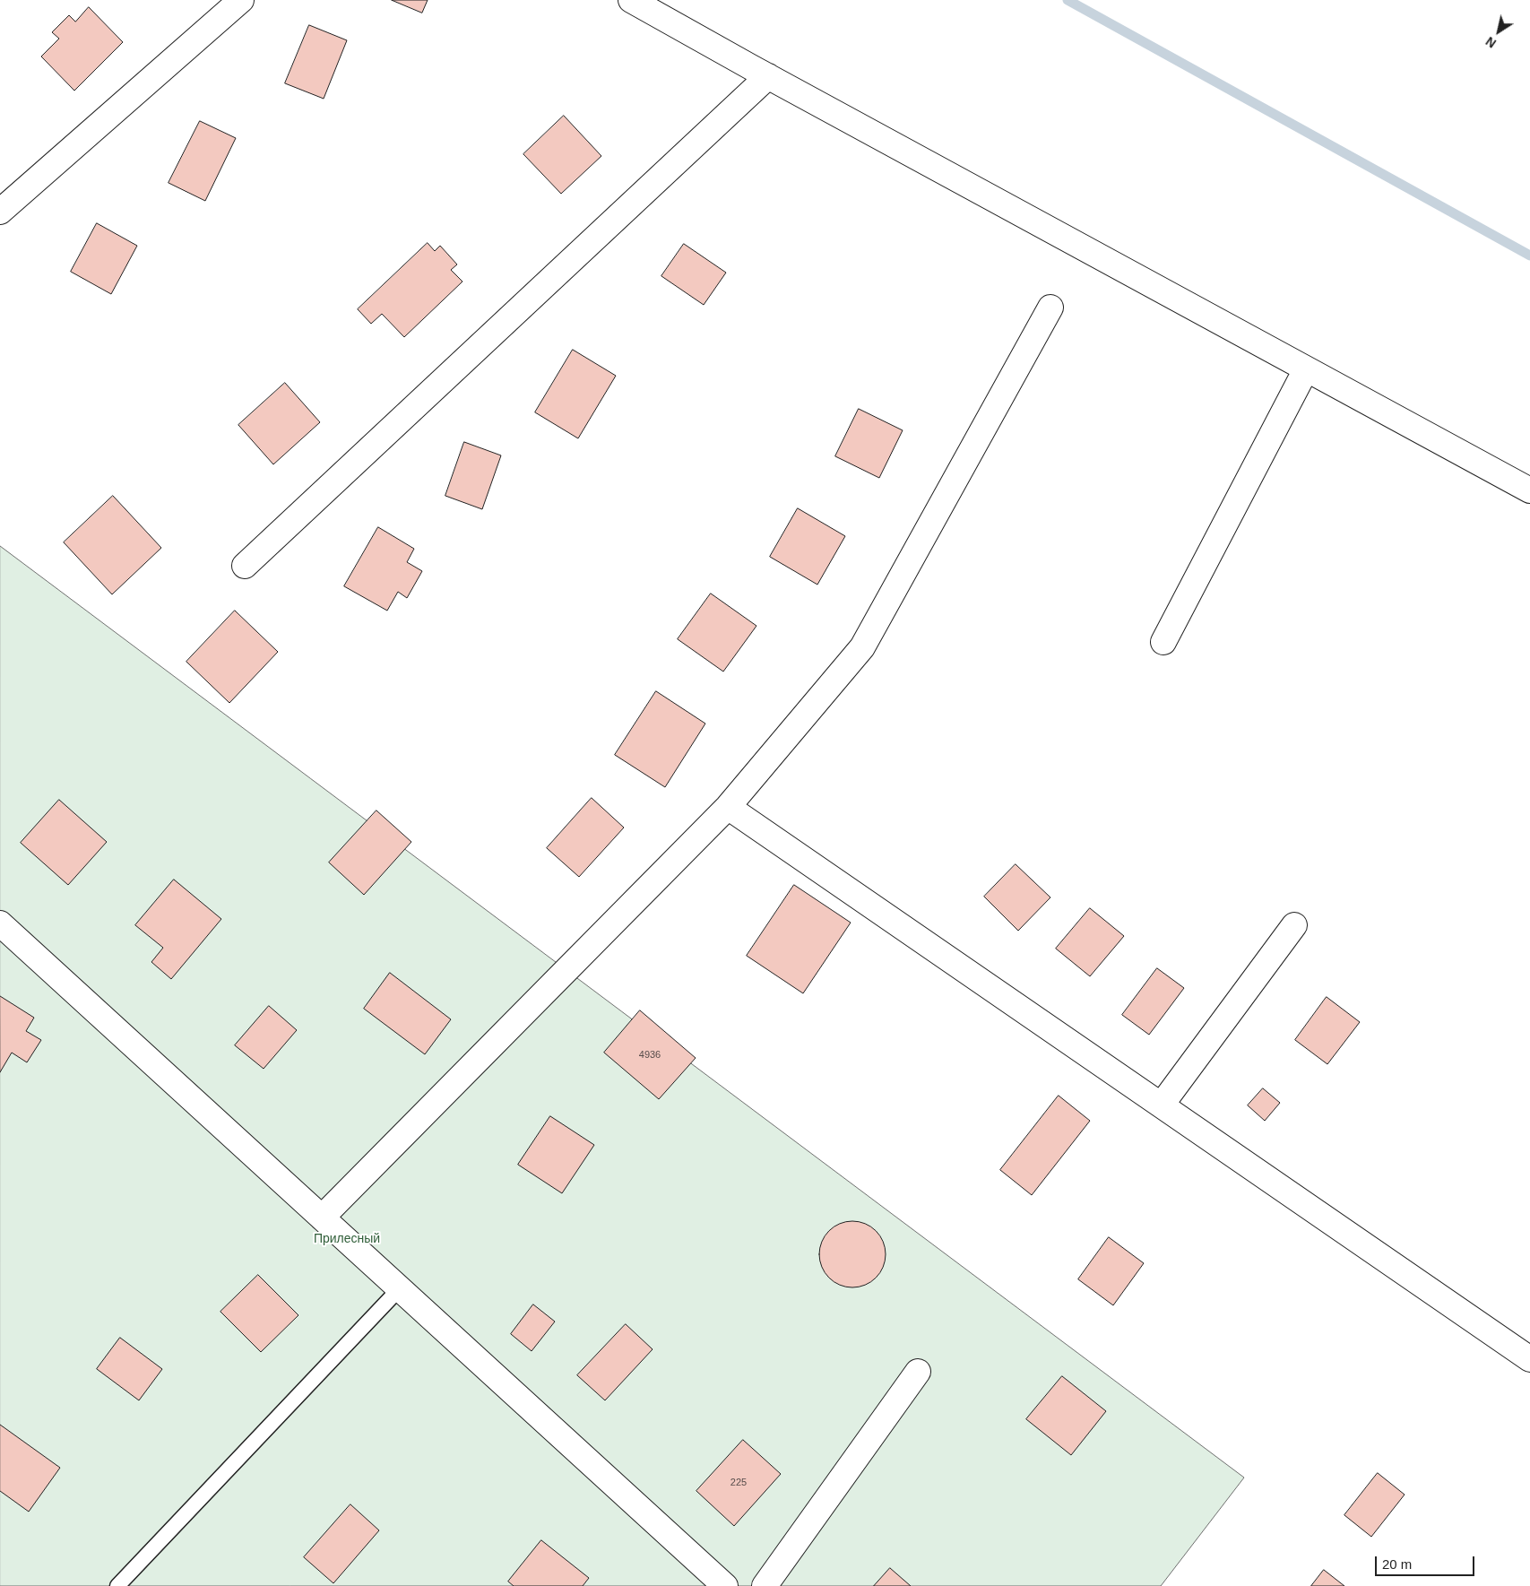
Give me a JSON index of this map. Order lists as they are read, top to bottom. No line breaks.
{"parks":["Прилесный"],"house_numbers":["4936","225"],"scale_bar":"20 m","north":"bottom left"}
